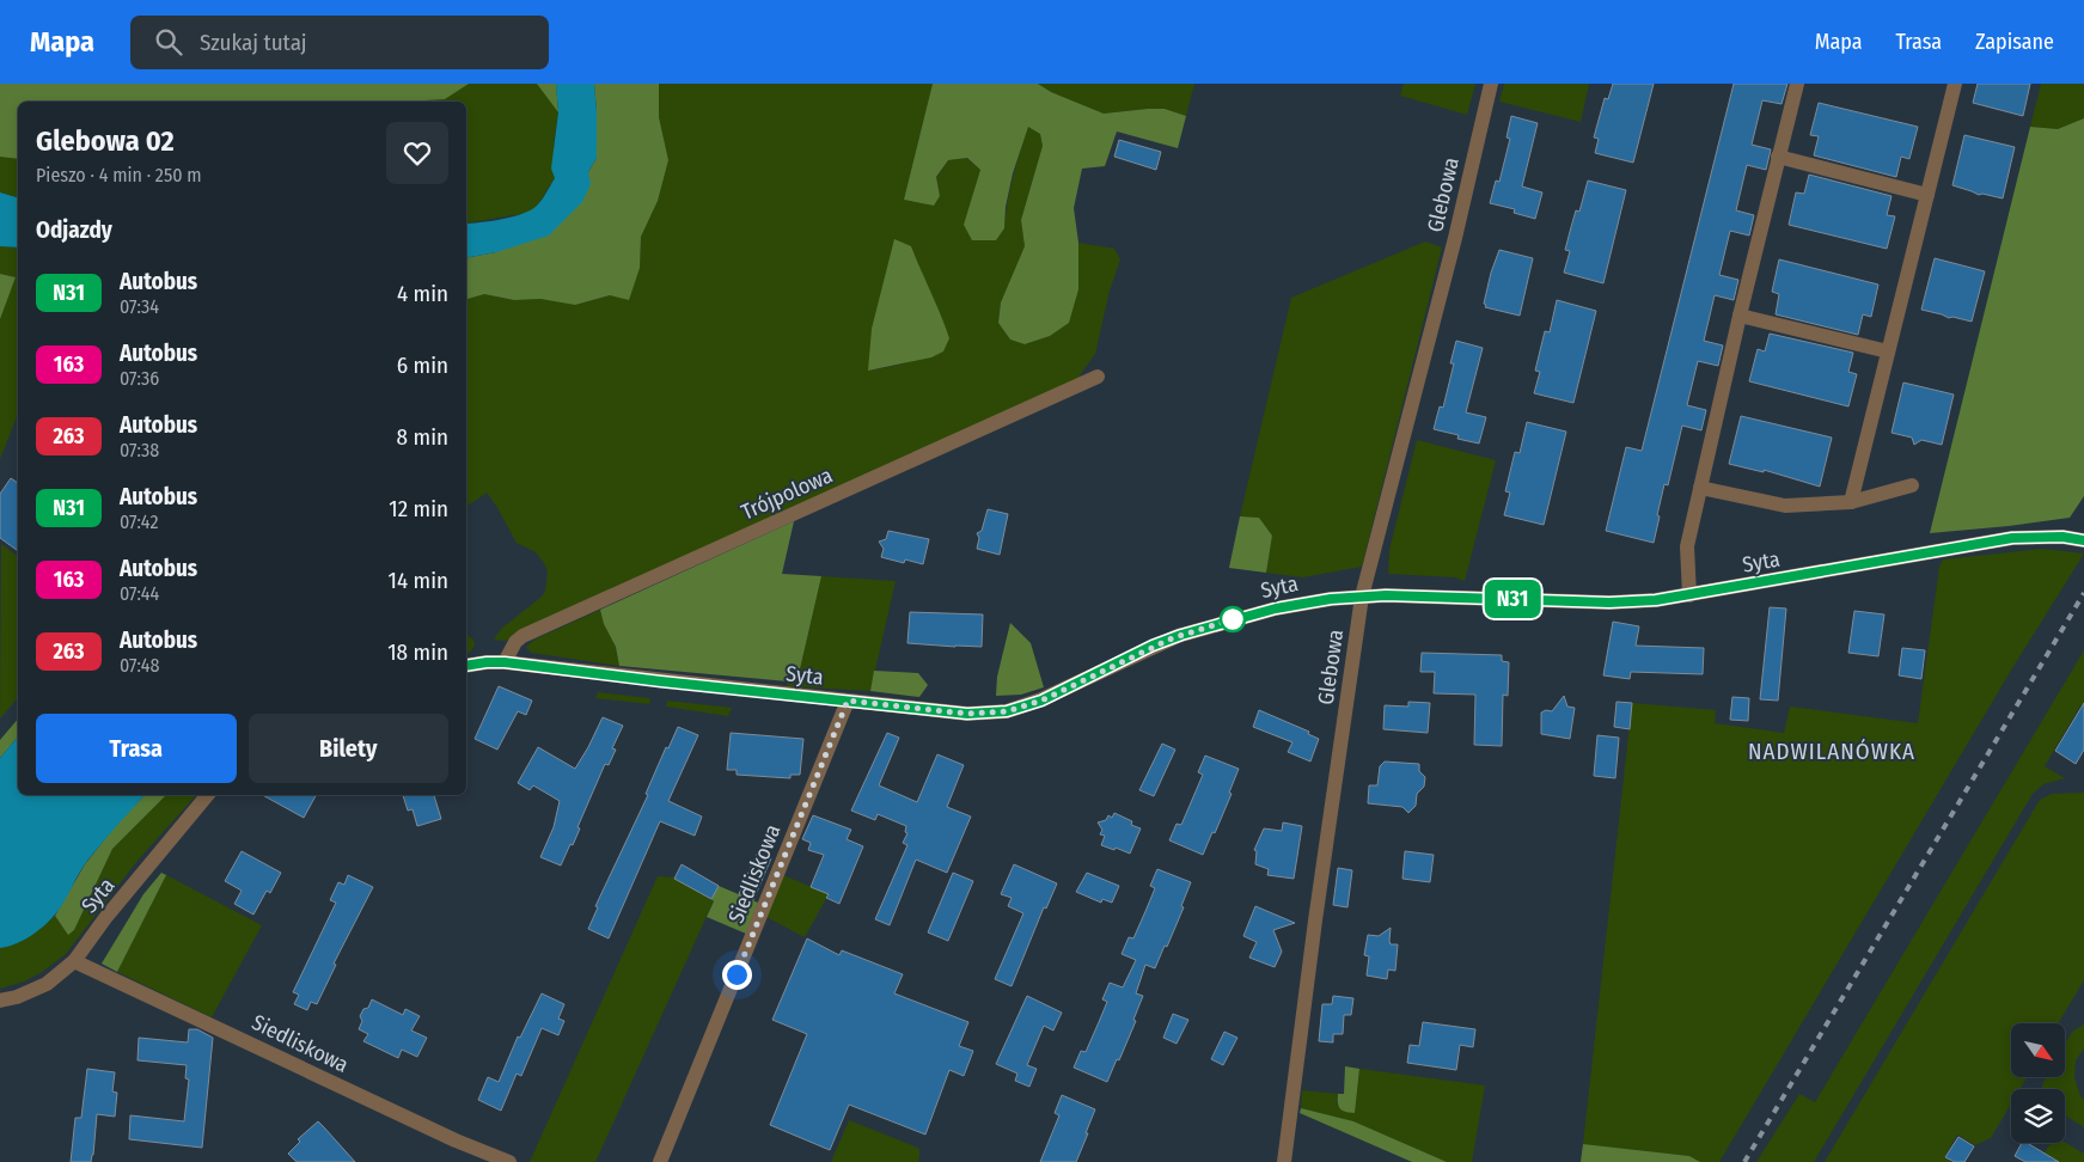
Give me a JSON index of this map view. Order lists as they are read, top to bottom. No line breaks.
{"streets":{"street":["Glebowa","Trójpolowa","Syta","Siedliskowa"]},"crossings":[["Glebowa","Syta"],["Trójpolowa","Syta"],["Syta","Siedliskowa"]],"districts":["NADWILANÓWKA"],"lines":["bus line N31"],"north":"bottom right","page":{"header":"Mapa","search":"Szukaj tutaj","nav":["Mapa","Trasa","Zapisane"],"on_map":"N31","heading":[["Glebowa 02","Pieszo · 4 min · 250 m"],"Odjazdy"],"list":[{"mark":"N31","name":"Autobus","note":"07:34","value":"4 min"},{"mark":"163","name":"Autobus","note":"07:36","value":"6 min"},{"mark":"263","name":"Autobus","note":"07:38","value":"8 min"},{"mark":"N31","name":"Autobus","note":"07:42","value":"12 min"},{"mark":"163","name":"Autobus","note":"07:44","value":"14 min"},{"mark":"263","name":"Autobus","note":"07:48","value":"18 min"}],"buttons":["Trasa","Bilety"]}}
